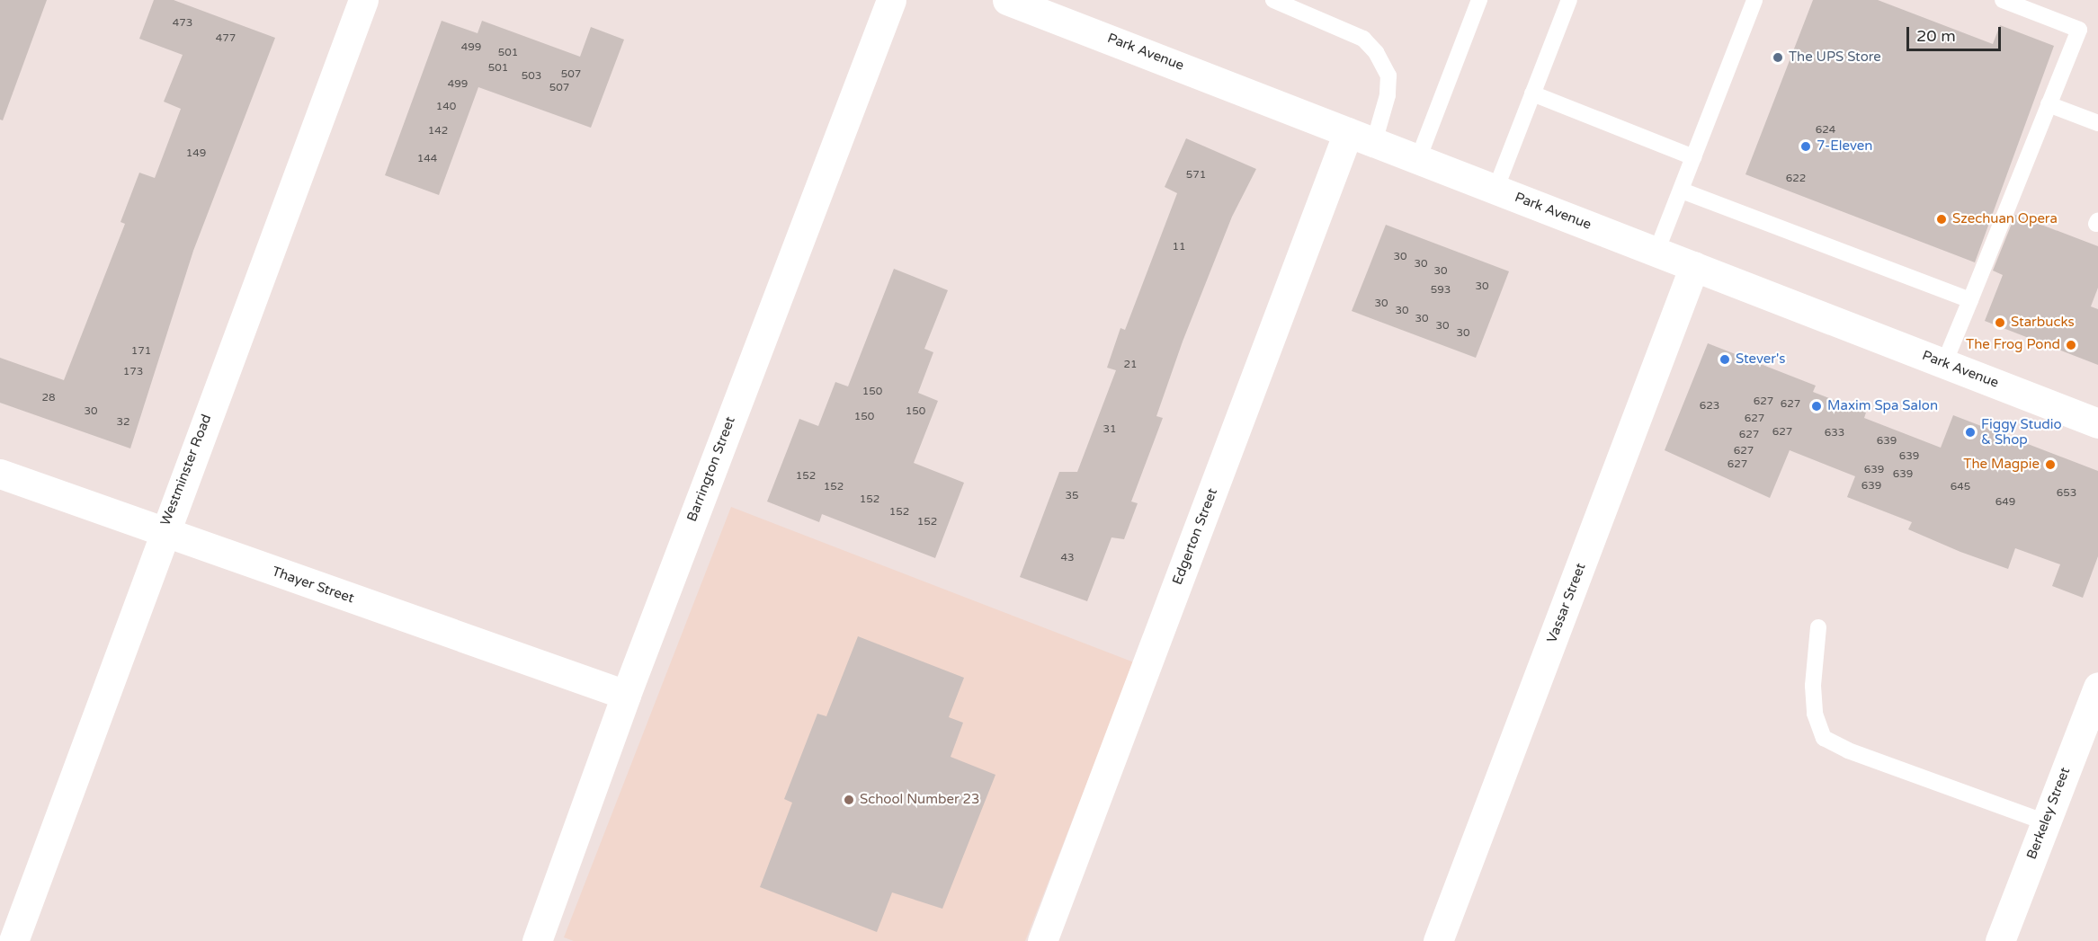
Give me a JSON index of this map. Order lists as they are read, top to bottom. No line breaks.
{"streets":{"street":["Park Avenue","Barrington Street","Westminster Road","Edgerton Street","Thayer Street","Vassar Street","Berkeley Street"]},"crossings":[["Park Avenue","Edgerton Street"],["Park Avenue","Vassar Street"],["Barrington Street","Thayer Street"],["Westminster Road","Thayer Street"]],"places":["The UPS Store","7-Eleven","Szechuan Opera","Starbucks","The Frog Pond","Stever's","Maxim Spa Salon","Figgy Studio & Shop","The Magpie","School Number 23"],"house_numbers":["473","477","499","501","501","507","503","499","507","140","624","142","149","144","571","622","11","30","30","30","30","593","30","30","30","30","30","171","21","173","150","28","627","627","623","30","150","150","627","32","31","627","633","627","639","627","639","627","639","639","152","639","152","645","653","35","152","649","152","152","43"],"scale_bar":"20 m"}
